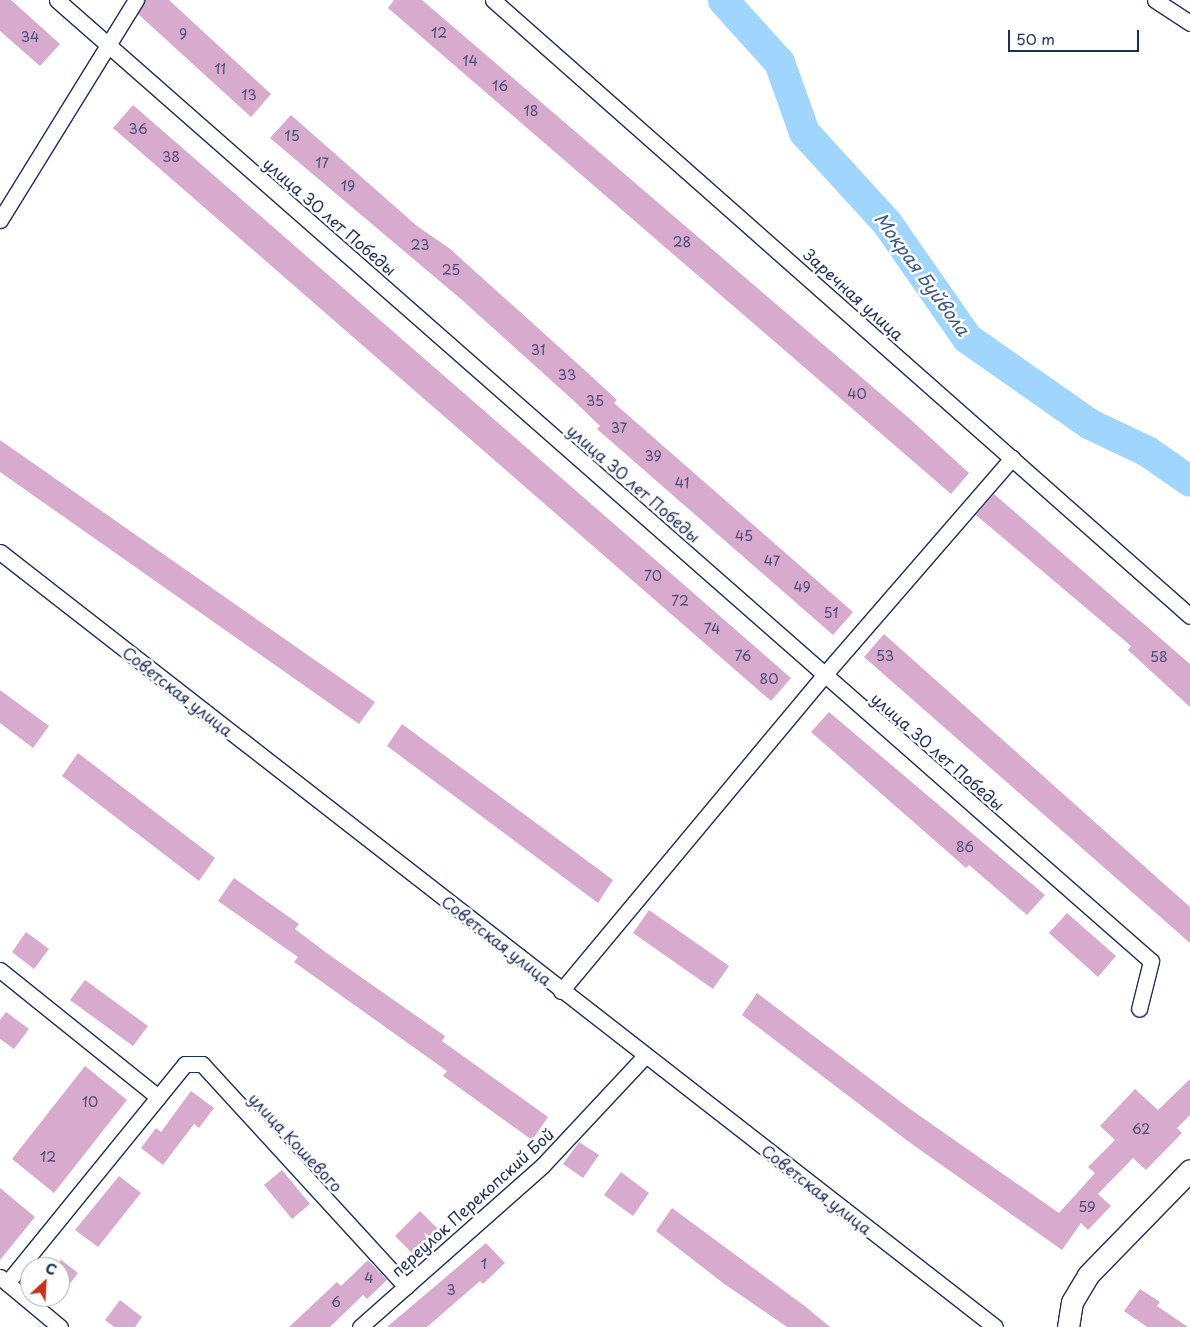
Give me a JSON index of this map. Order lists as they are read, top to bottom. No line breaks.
{"streets":{"street":["улица 30 лет Победы","Заречная улица","Советская улица","улица Кошевого","переулок Перекопский Бой"]},"crossings":[["Советская улица","переулок Перекопский Бой"],["улица Кошевого","переулок Перекопский Бой"]],"water":["Мокрая Буйвола"],"house_numbers":["12","9","34","14","11","16","13","18","36","15","38","17","19","28","23","25","31","33","40","35","37","39","41","45","47","70","49","72","51","74","76","53","58","80","86","10","62","12","59","1","4","3","6"],"scale_bar":"50 m","north":"top right"}
